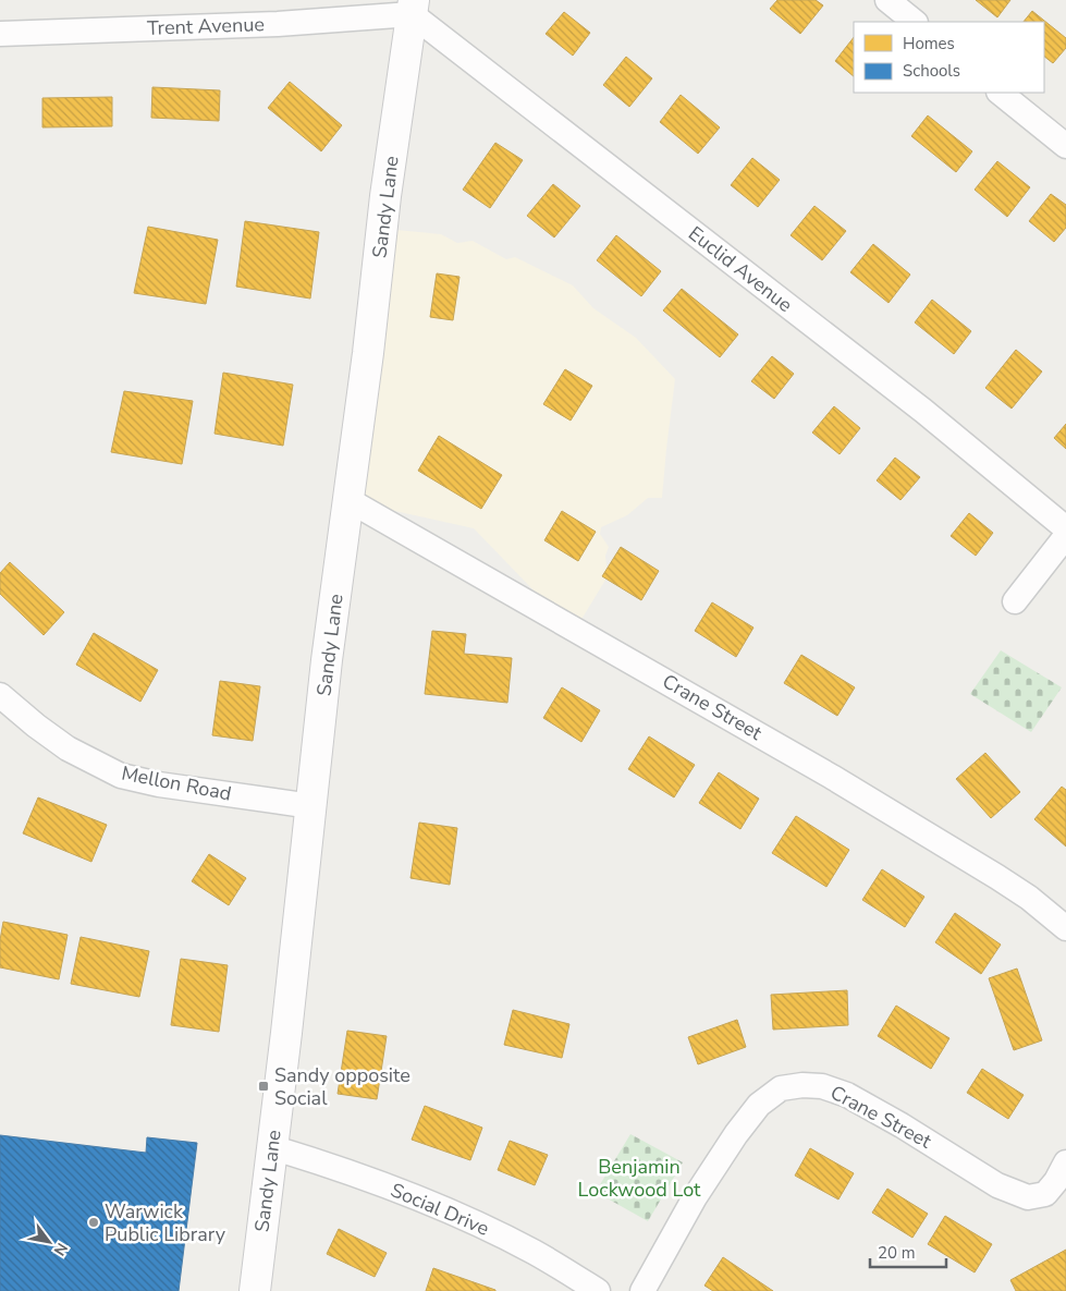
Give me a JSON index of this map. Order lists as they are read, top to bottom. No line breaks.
{"streets":{"main road":["Sandy Lane"],"street":["Trent Avenue","Euclid Avenue","Crane Street","Mellon Road","Social Drive"]},"crossings":[["Trent Avenue","Sandy Lane"],["Trent Avenue","Euclid Avenue"],["Sandy Lane","Euclid Avenue"],["Sandy Lane","Crane Street"],["Sandy Lane","Mellon Road"],["Sandy Lane","Social Drive"]],"parks":["Benjamin Lockwood Lot"],"places":{"transit":["Sandy opposite Social"],"other":["Warwick Public Library"]},"legend":["Homes","Schools"],"scale_bar":"20 m","north":"bottom right"}
